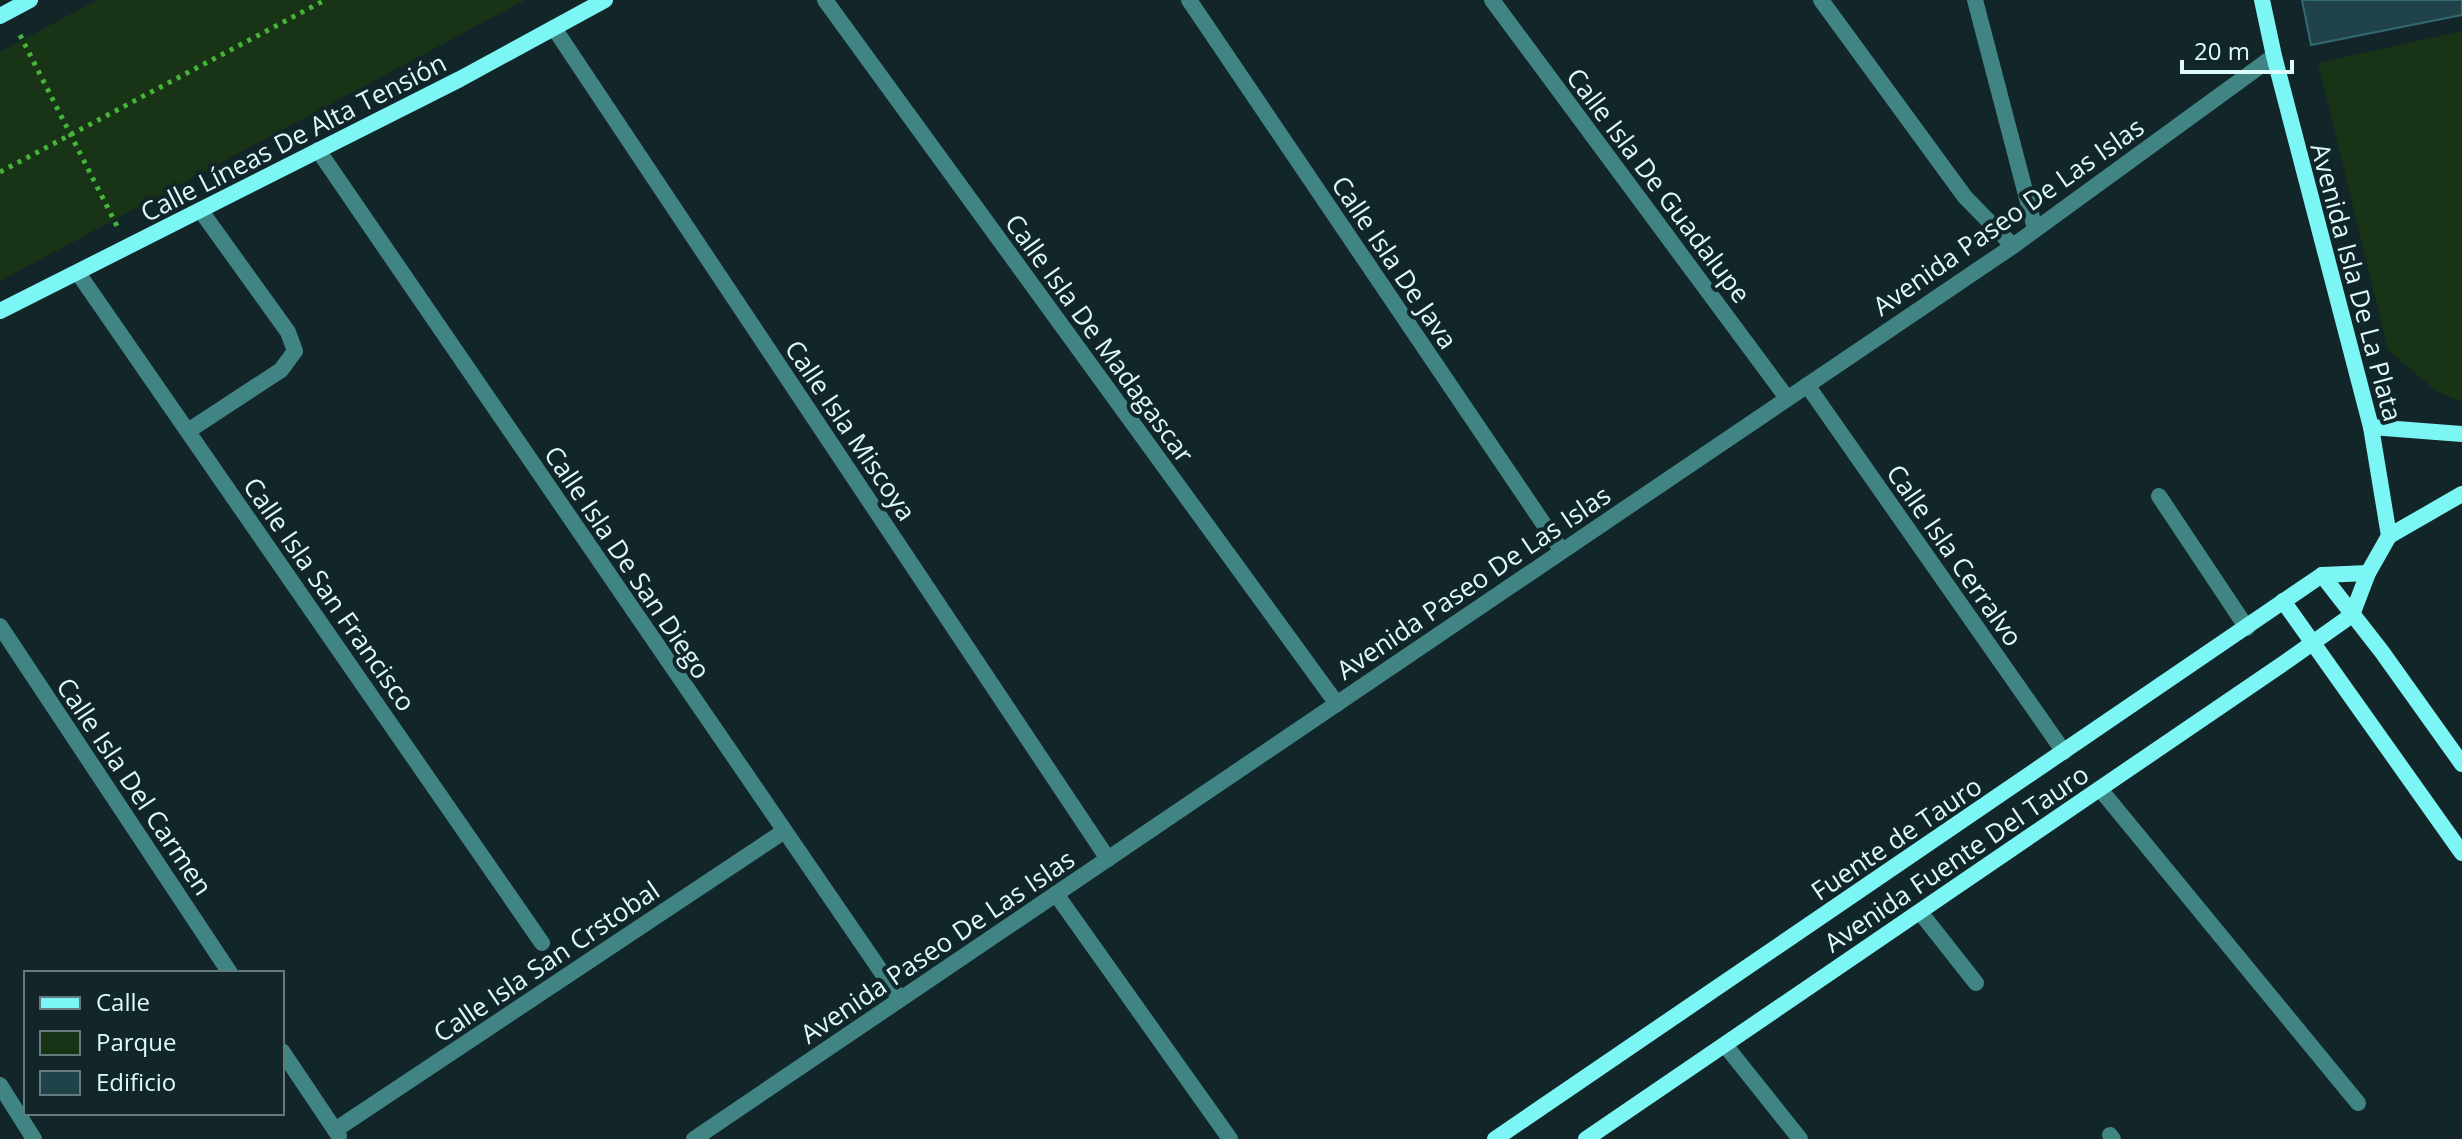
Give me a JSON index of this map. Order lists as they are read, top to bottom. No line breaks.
{"streets":{"street":["Calle Líneas De Alta Tensión","Calle Isla De Guadalupe","Avenida Paseo De Las Islas","Calle Isla De Java","Avenida Isla De La Plata","Calle Isla De Madagascar","Calle Isla Miscoya","Calle Isla Cerralvo","Calle Isla De San Diego","Calle Isla San Francisco","Calle Isla Del Carmen","Fuente de Tauro","Avenida Fuente Del Tauro","Calle Isla San Crstobal"]},"crossings":[["Calle Líneas De Alta Tensión","Calle Isla Miscoya"],["Calle Líneas De Alta Tensión","Calle Isla De San Diego"],["Calle Líneas De Alta Tensión","Calle Isla San Francisco"],["Calle Isla De Guadalupe","Avenida Paseo De Las Islas"],["Avenida Paseo De Las Islas","Calle Isla De Java"],["Avenida Paseo De Las Islas","Avenida Isla De La Plata"],["Avenida Paseo De Las Islas","Calle Isla De Madagascar"],["Avenida Paseo De Las Islas","Calle Isla Miscoya"],["Avenida Paseo De Las Islas","Calle Isla Cerralvo"],["Avenida Paseo De Las Islas","Calle Isla De San Diego"],["Calle Isla Cerralvo","Fuente de Tauro"],["Calle Isla De San Diego","Calle Isla San Crstobal"]],"legend":["Calle","Parque","Edificio"],"scale_bar":"20 m"}
